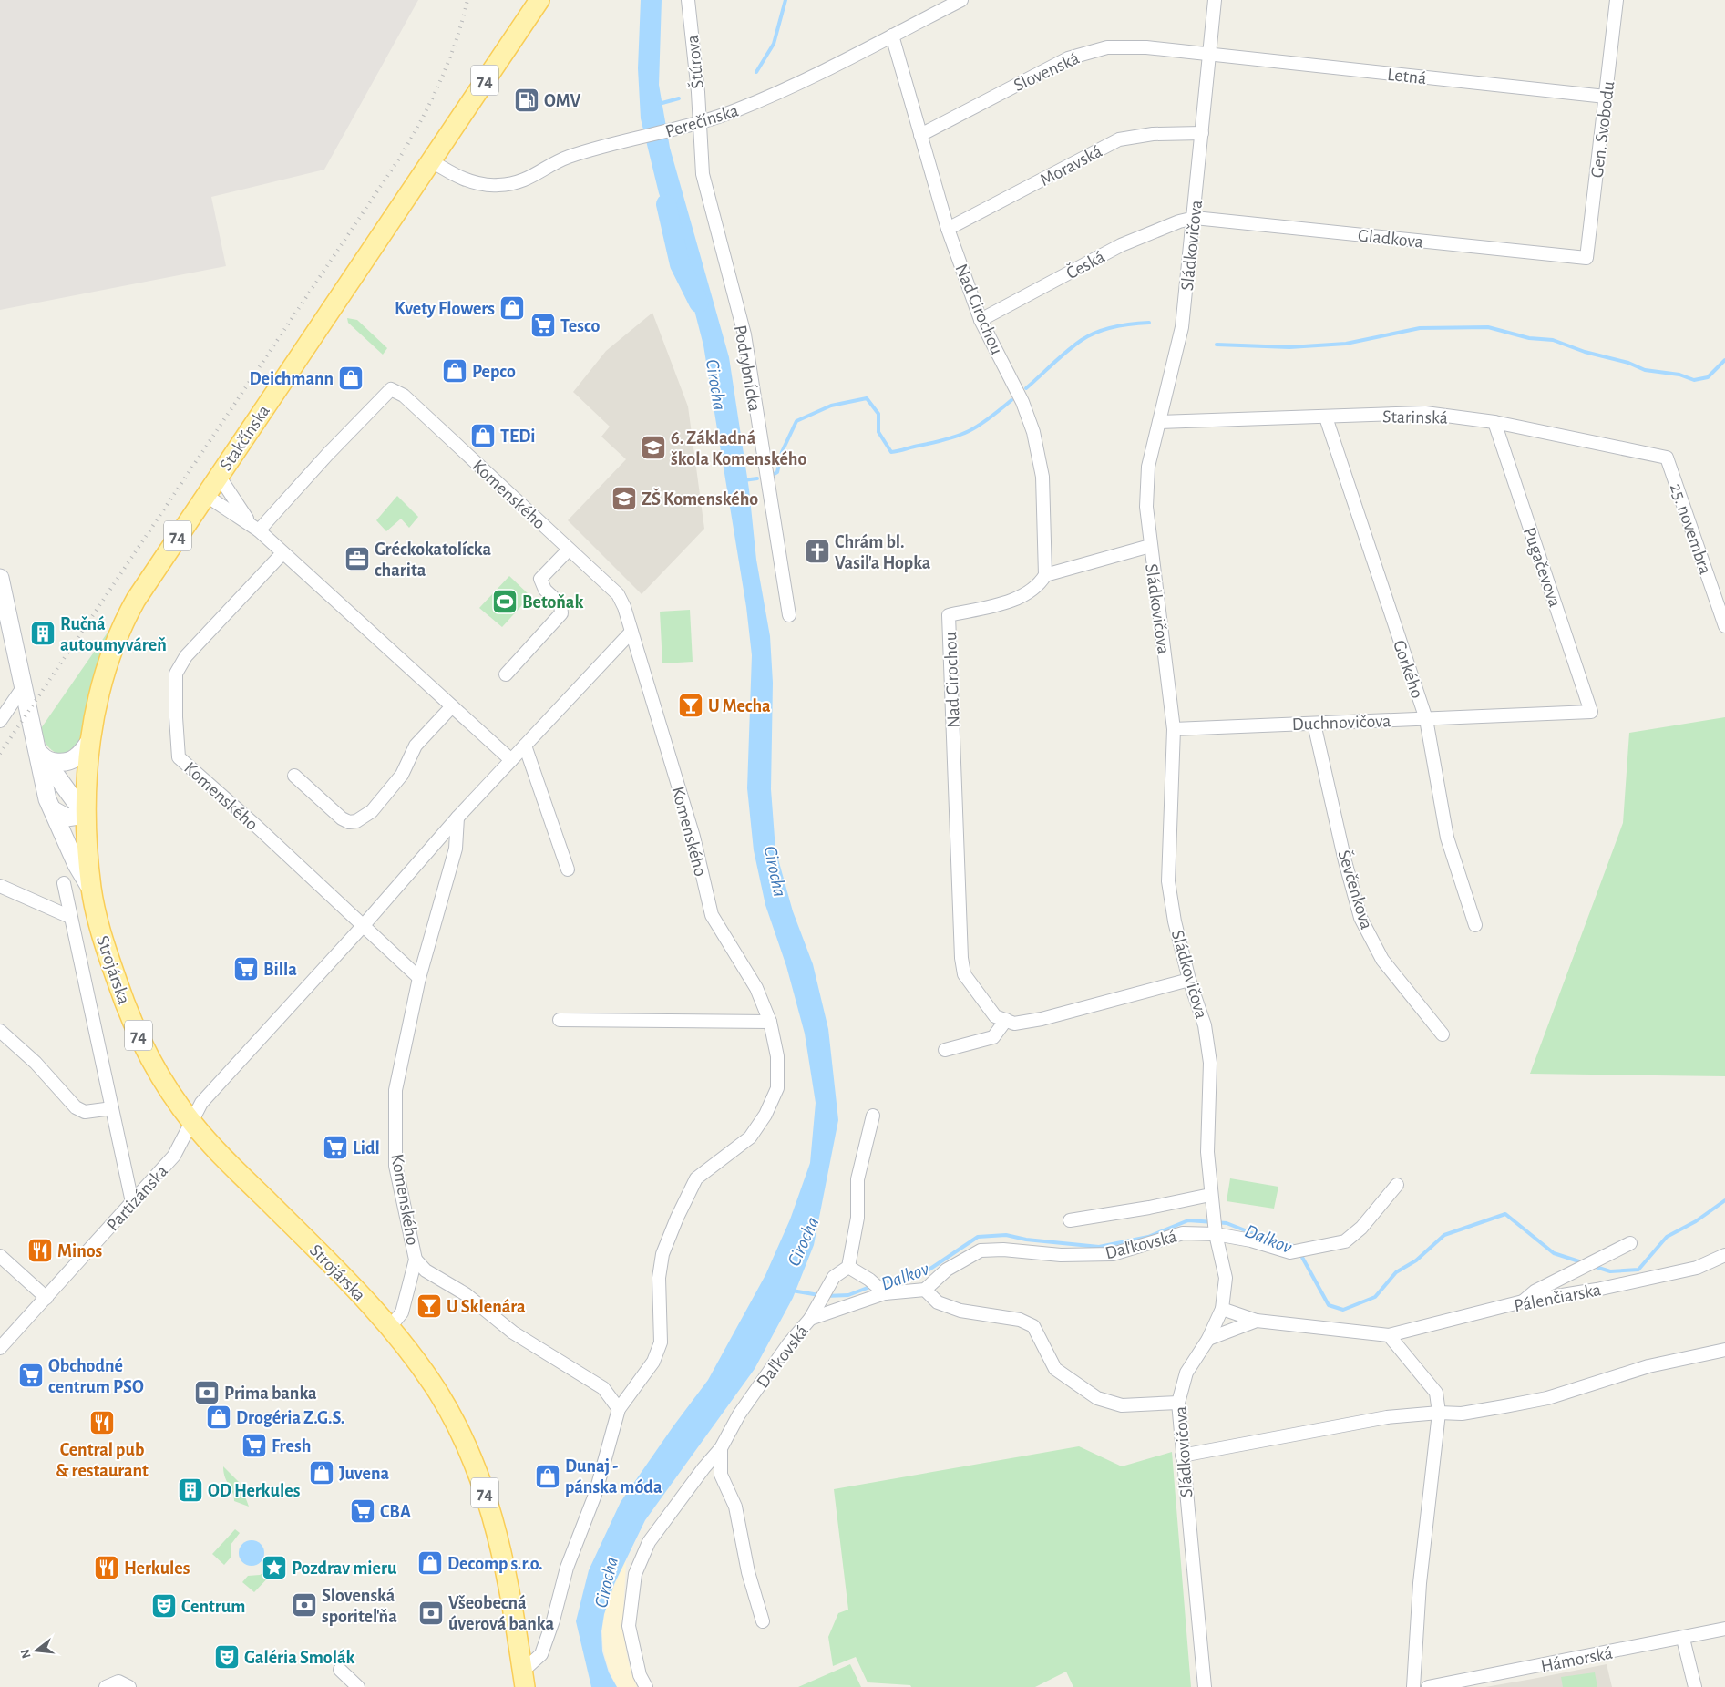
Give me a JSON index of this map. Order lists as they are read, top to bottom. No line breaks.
{"streets":{"main road":["74","Stakčínska","Strojárska"],"street":["Štúrova","Slovenská","Letná","Perečínska","Gen. Svobodu","Moravská","Gladkova","Sládkovičova","Česká","Nad Cirochou","Podrybnícka","Starinská","Komenského","25. novembra","Pugačevova","Gorkého","Duchnovičova","Ševčenkova","Partizánska","Daľkovská","Pálenčiarska","Hámorská"]},"crossings":[["Štúrova","Perečínska"],["Štúrova","Podrybnícka"],["Slovenská","Letná"],["Slovenská","Sládkovičova"],["Slovenská","Nad Cirochou"],["Letná","Gen. Svobodu"],["Letná","Sládkovičova"],["Perečínska","Nad Cirochou"],["Perečínska","Podrybnícka"],["Perečínska","Stakčínska"],["Gen. Svobodu","Gladkova"],["Moravská","Sládkovičova"],["Moravská","Nad Cirochou"],["Gladkova","Sládkovičova"],["Gladkova","Česká"],["Sládkovičova","Česká"],["Sládkovičova","Starinská"],["Sládkovičova","Duchnovičova"],["Sládkovičova","Daľkovská"],["Sládkovičova","Pálenčiarska"],["Česká","Nad Cirochou"],["Starinská","25. novembra"],["Starinská","Pugačevova"],["Starinská","Gorkého"],["Stakčínska","Strojárska"],["Komenského","Strojárska"],["Pugačevova","Duchnovičova"],["Gorkého","Duchnovičova"],["Duchnovičova","Ševčenkova"],["Strojárska","Partizánska"]],"water":["Cirocha","Dalkov"],"places":{"fuel station":["OMV"],"shop":["Kvety Flowers","Pepco","Deichmann","TEDi","Drogéria Z.G.S.","Juvena","Dunaj - pánska móda","Decomp s.r.o."],"supermarket":["Tesco","Billa","Lidl","Obchodné centrum PSO","Fresh","CBA"],"school or university":["6. Základná škola Komenského","ZŠ Komenského"],"church":["Chrám bl. Vasiľa Hopka"],"office":["Gréckokatolícka charita"],"sports":["Betoňak"],"building":["Ručná autoumyváreň","OD Herkules"],"bar":["U Mecha","U Sklenára"],"restaurant":["Minos","Central pub & restaurant","Herkules"],"bank":["Prima banka","Slovenská sporiteľňa","Všeobecná úverová banka"],"place":["Pozdrav mieru"],"theatre":["Centrum","Galéria Smolák"]},"north":"left"}
